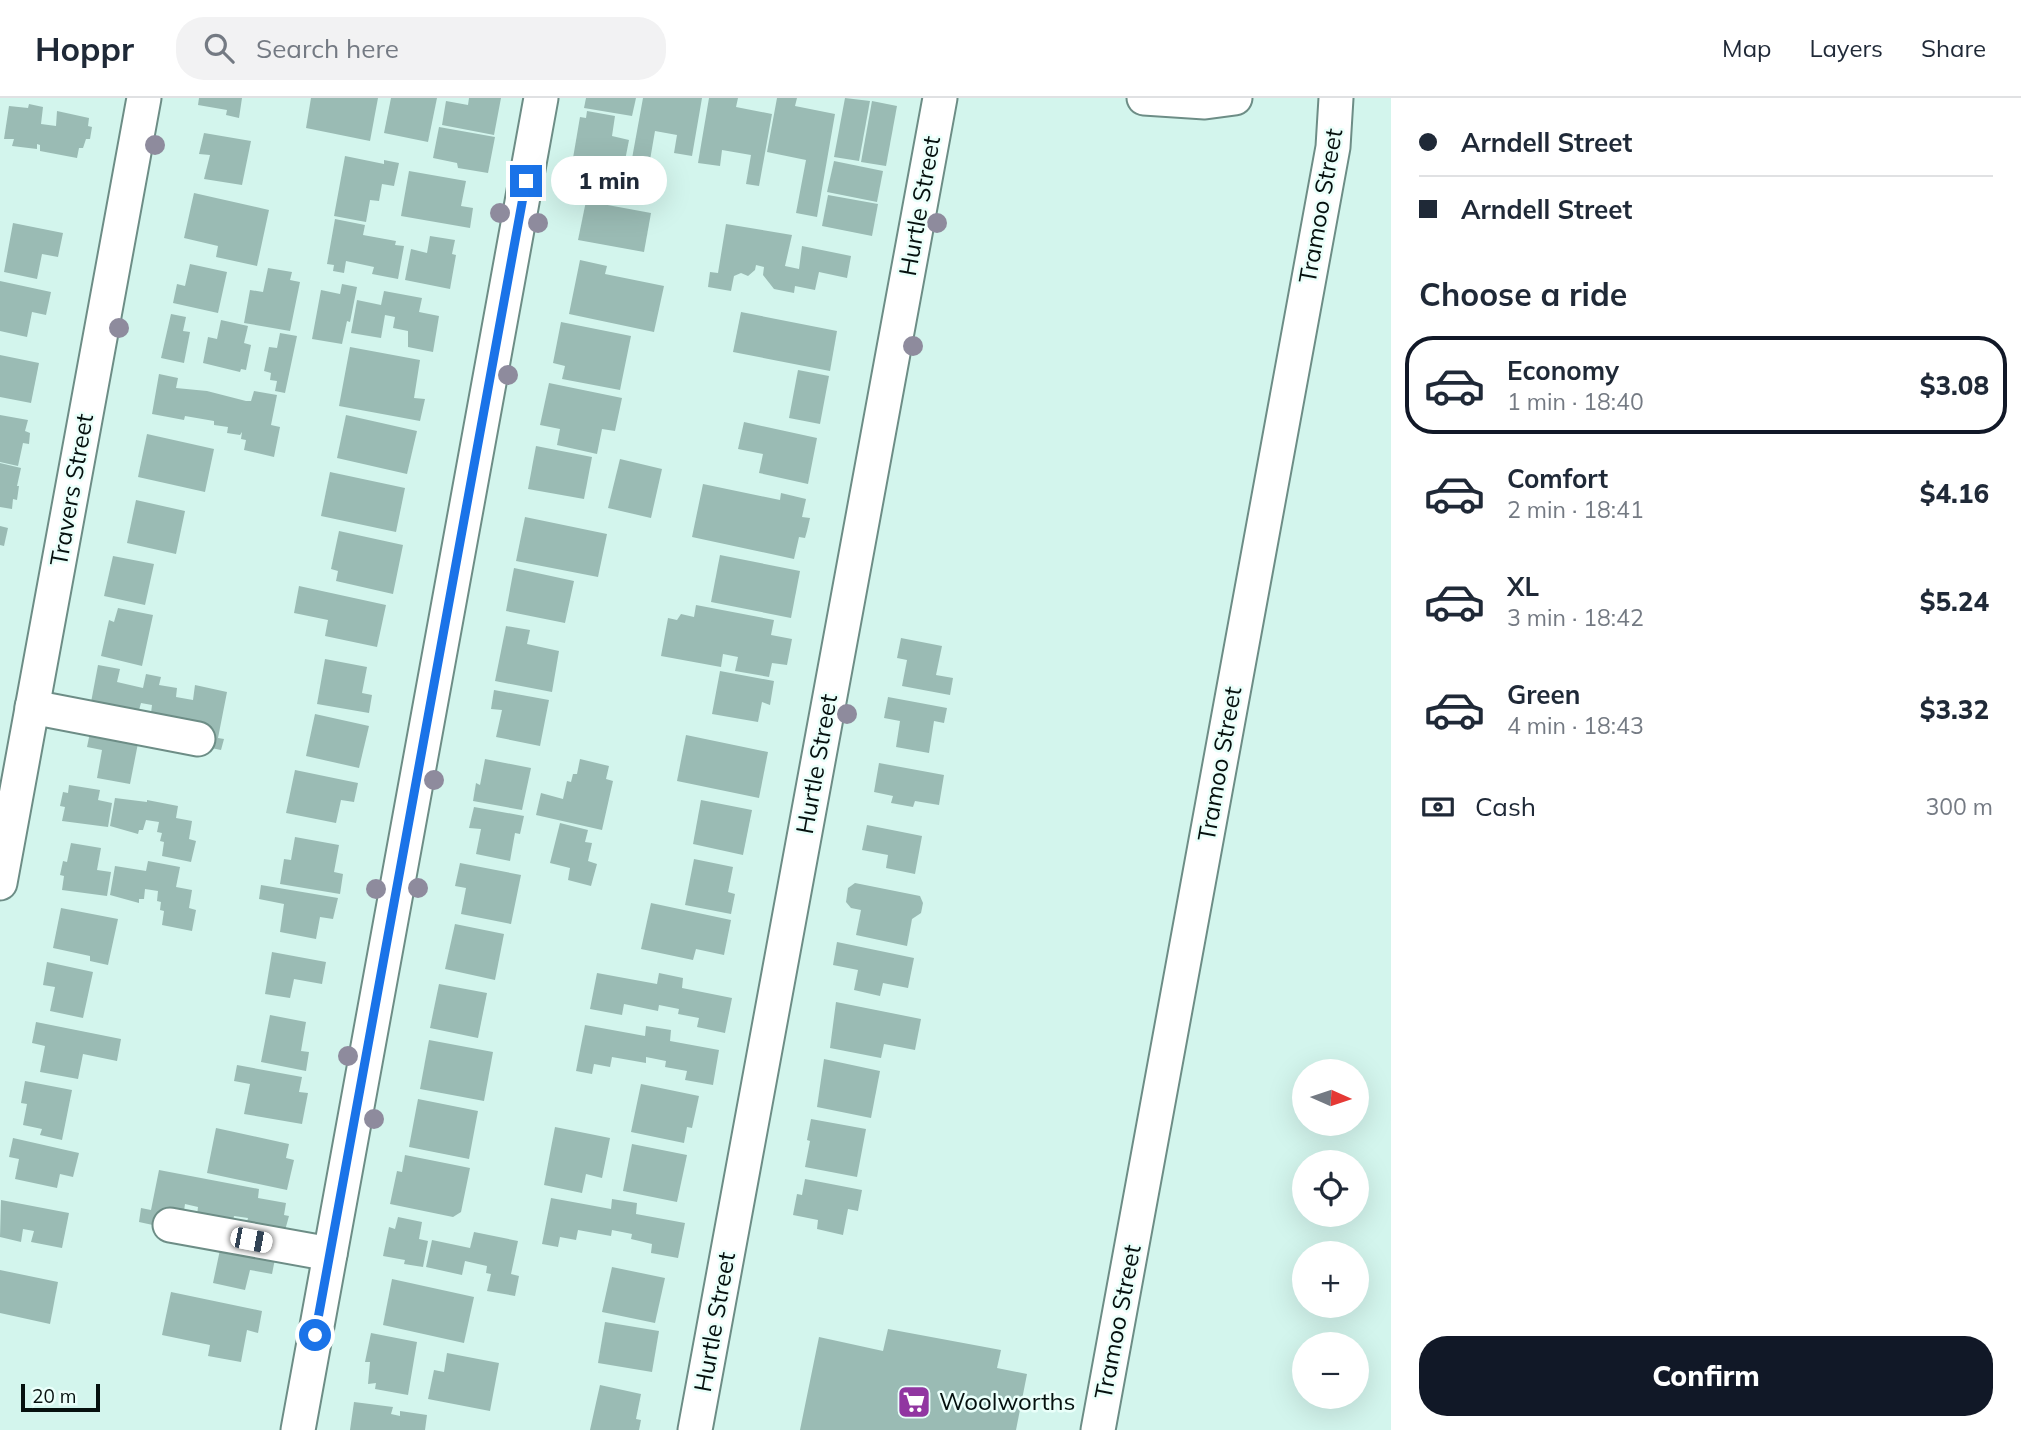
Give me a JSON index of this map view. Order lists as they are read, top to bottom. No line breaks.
{"streets":{"street":["Hurtle Street","Tramoo Street","Travers Street"]},"places":{"supermarket":["Woolworths"]},"scale_bar":"20 m","north":"right","page":{"header":"Hoppr","search":"Search here","nav":["Map","Layers","Share"],"banner":["Arndell Street","Arndell Street"],"bubble":"1 min","heading":"Choose a ride","list":[{"name":"Economy","note":"1 min · 18:40","value":"$3.08"},{"name":"Comfort","note":"2 min · 18:41","value":"$4.16"},{"name":"XL","note":"3 min · 18:42","value":"$5.24"},{"name":"Green","note":"4 min · 18:43","value":"$3.32"}],"pay":["Cash","300 m"],"map_buttons":["+","−"],"buttons":"Confirm","scale":"20 m"}}
